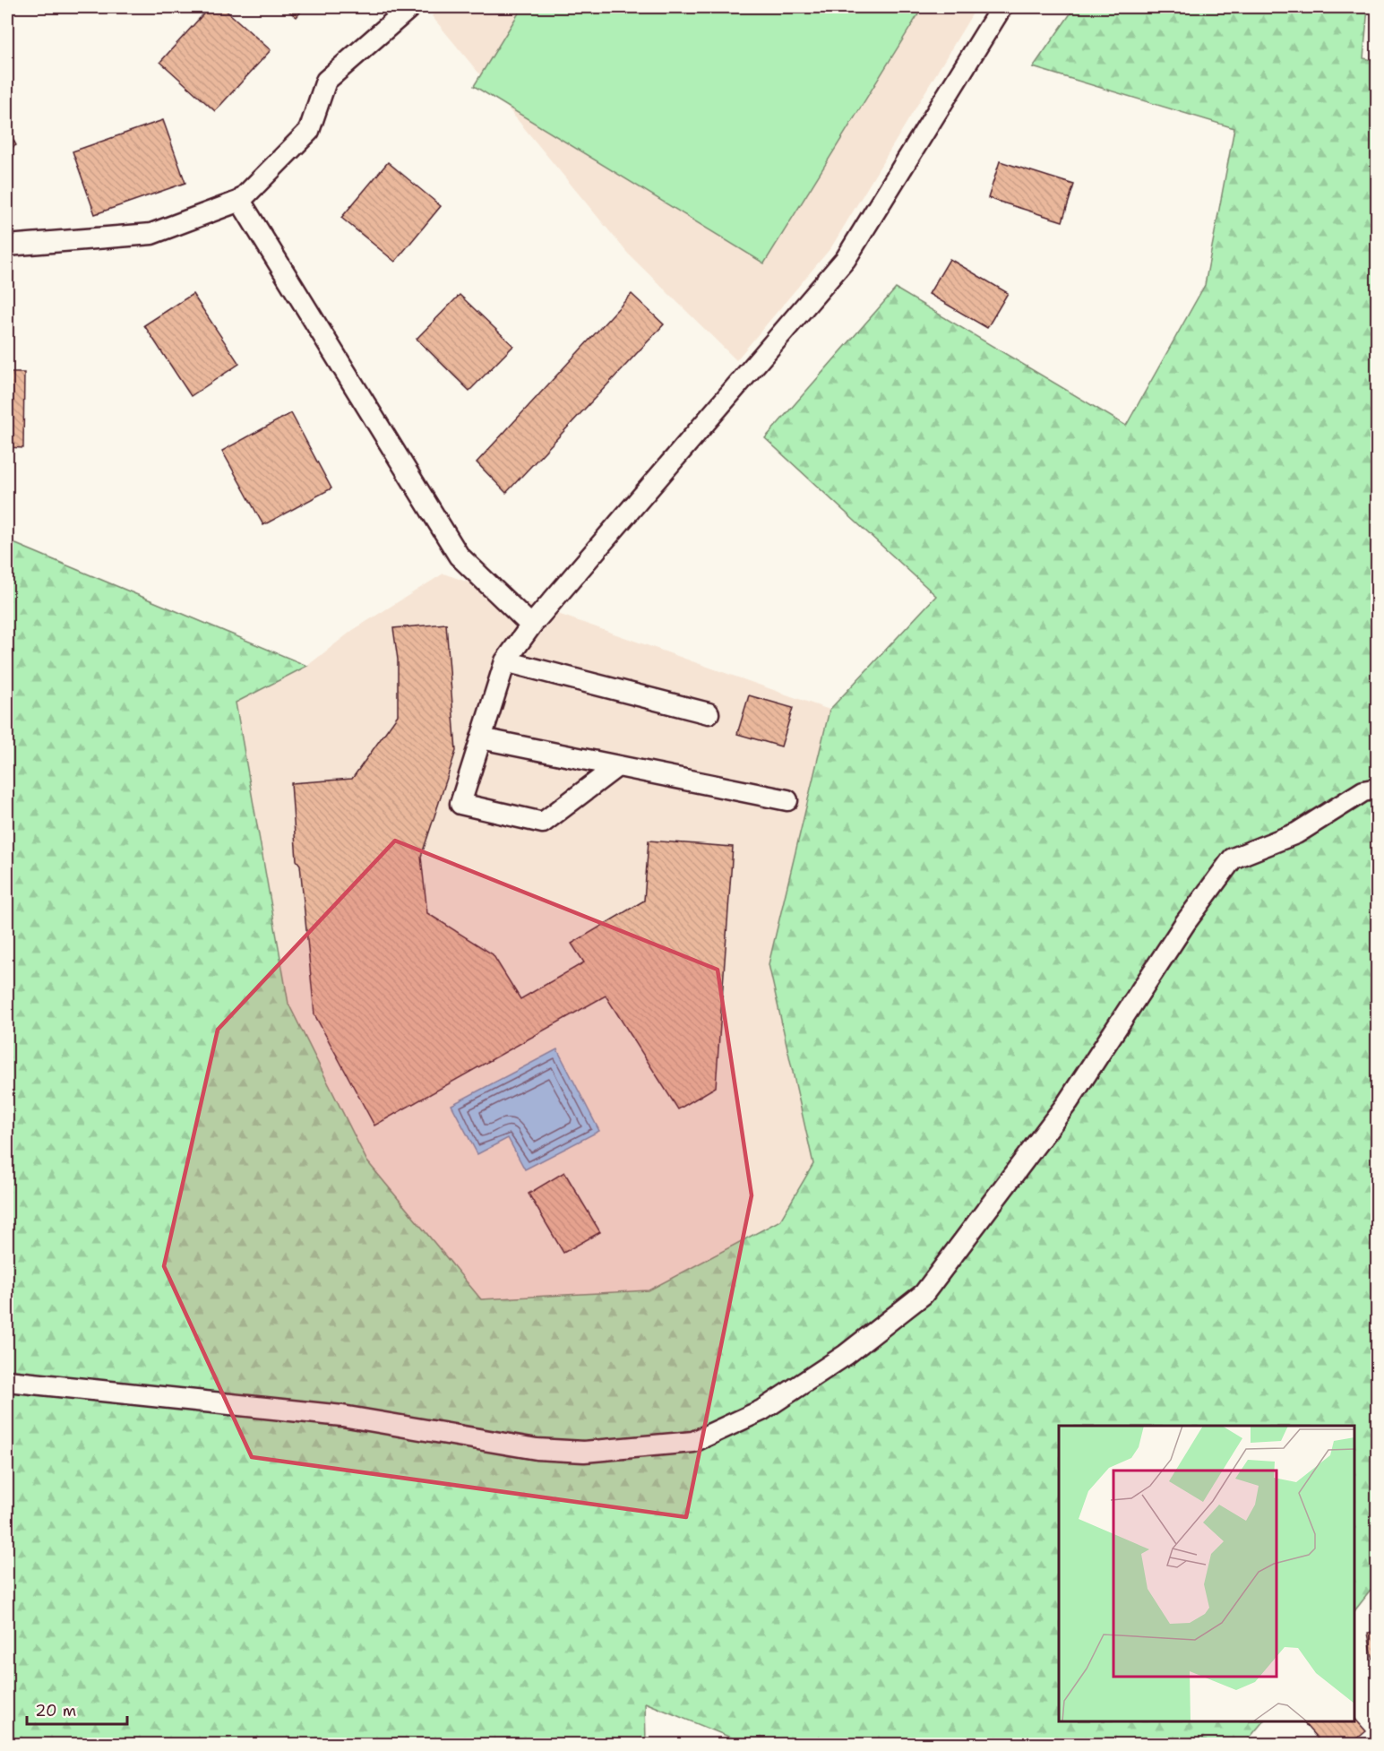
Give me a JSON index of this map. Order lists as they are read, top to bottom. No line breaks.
{"scale_bar":"20 m"}
